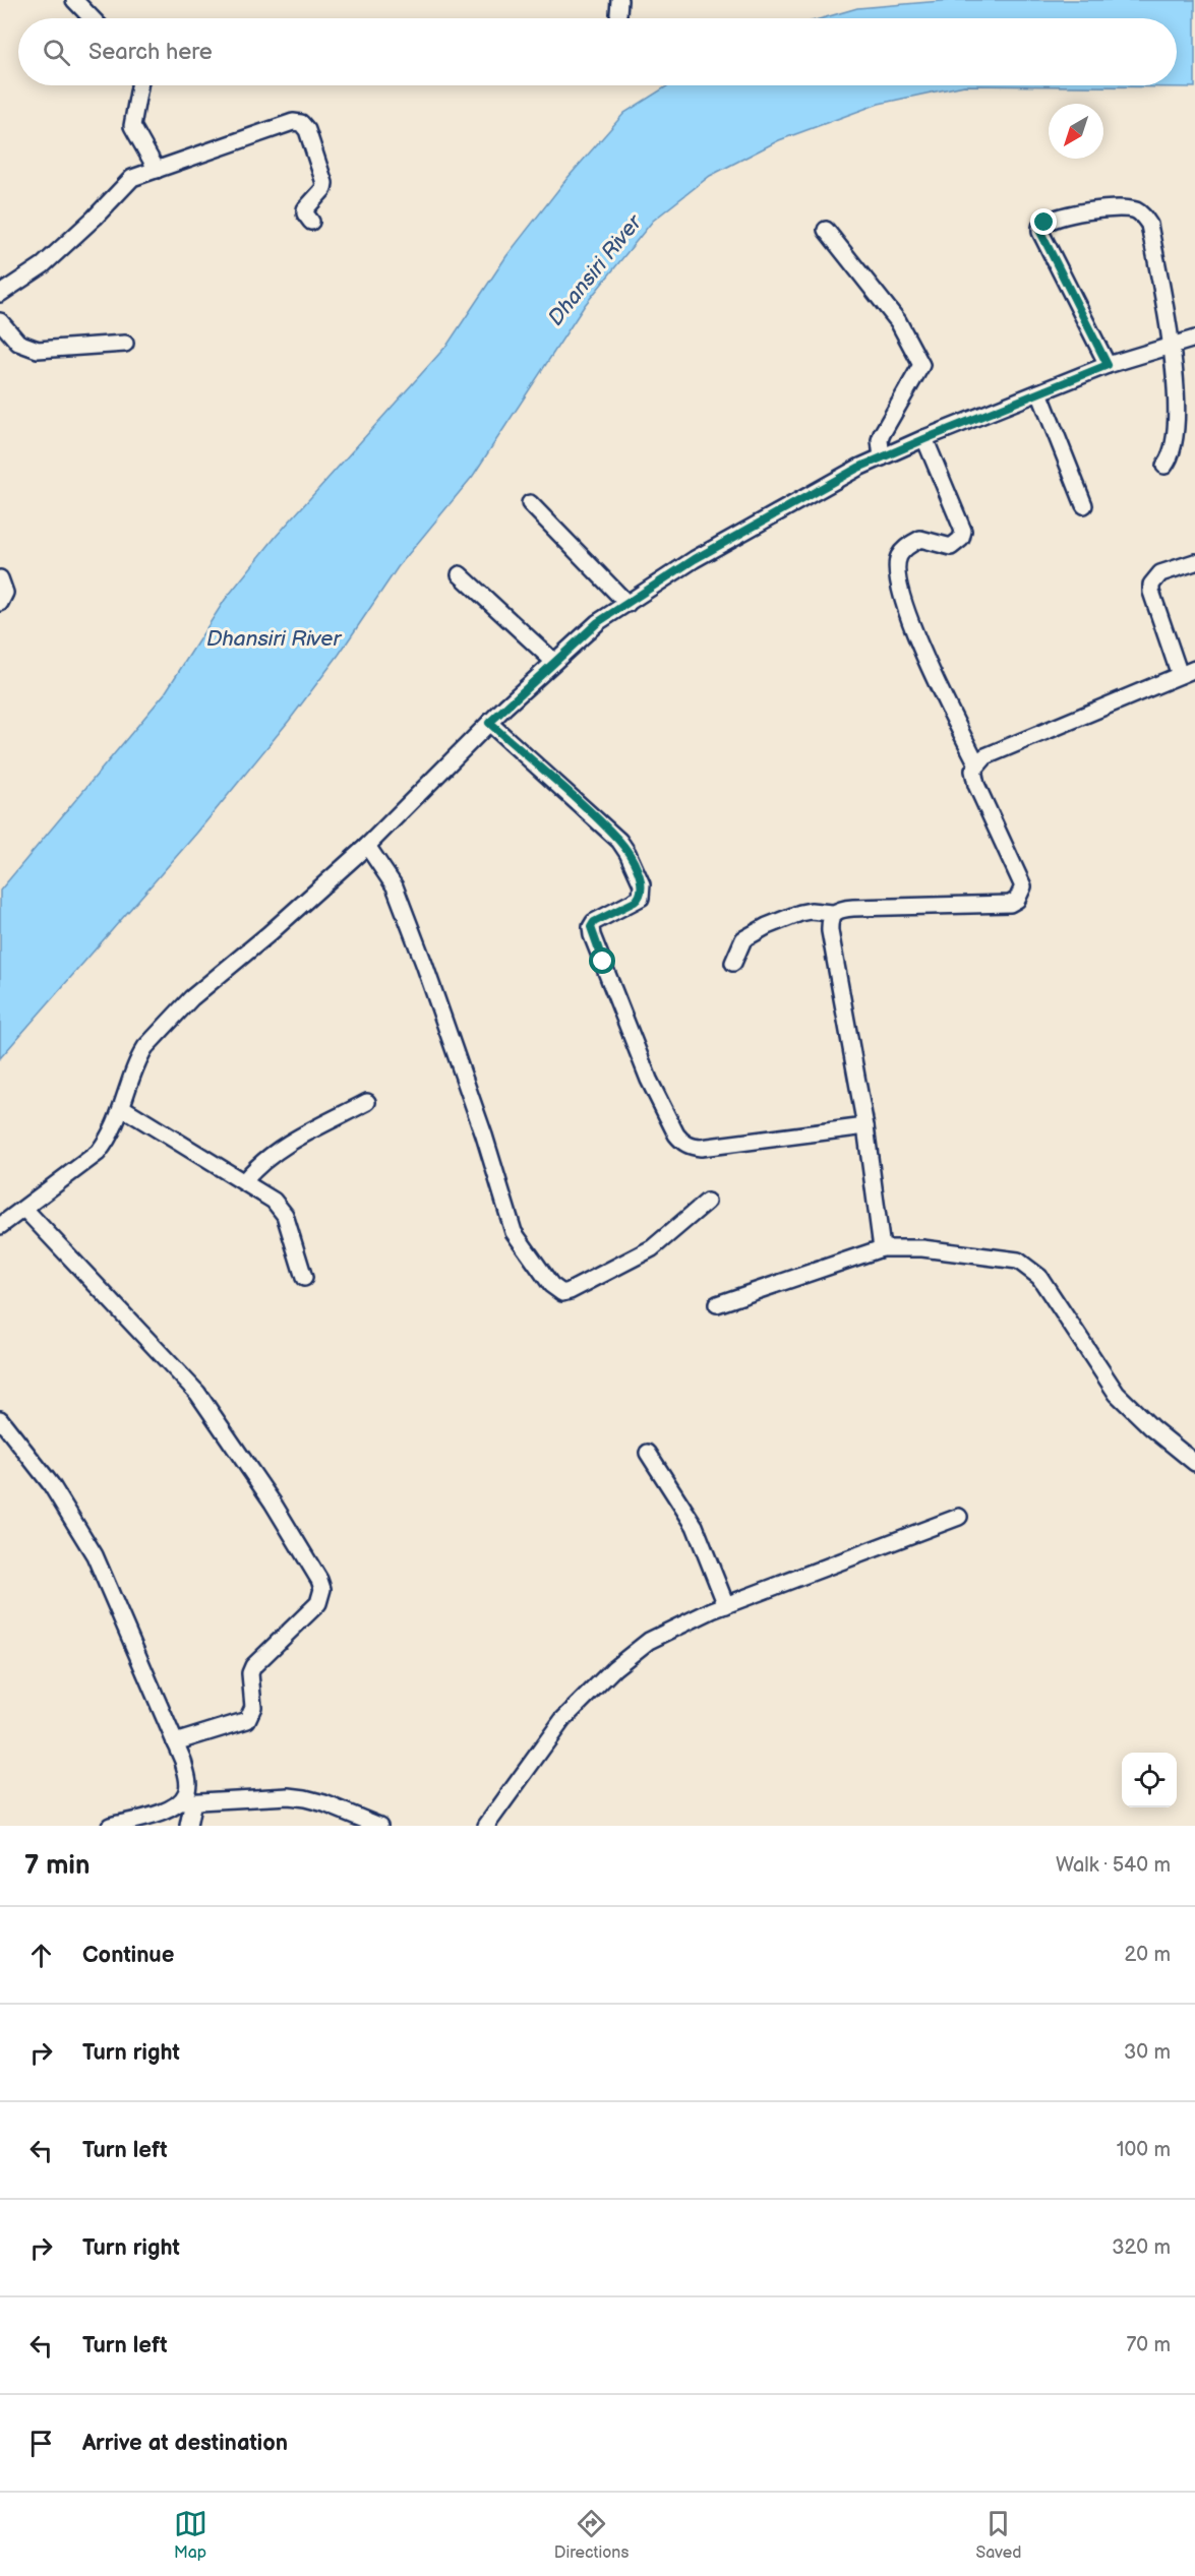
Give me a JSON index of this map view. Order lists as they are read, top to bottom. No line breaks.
{"water":["Dhansiri River"],"north":"bottom left","page":{"search":"Search here","heading":["7 min","Walk · 540 m"],"list":[["Continue","20 m"],["Turn right","30 m"],["Turn left","100 m"],["Turn right","320 m"],["Turn left","70 m"],"Arrive at destination"],"nav":["Map","Directions","Saved"]}}
